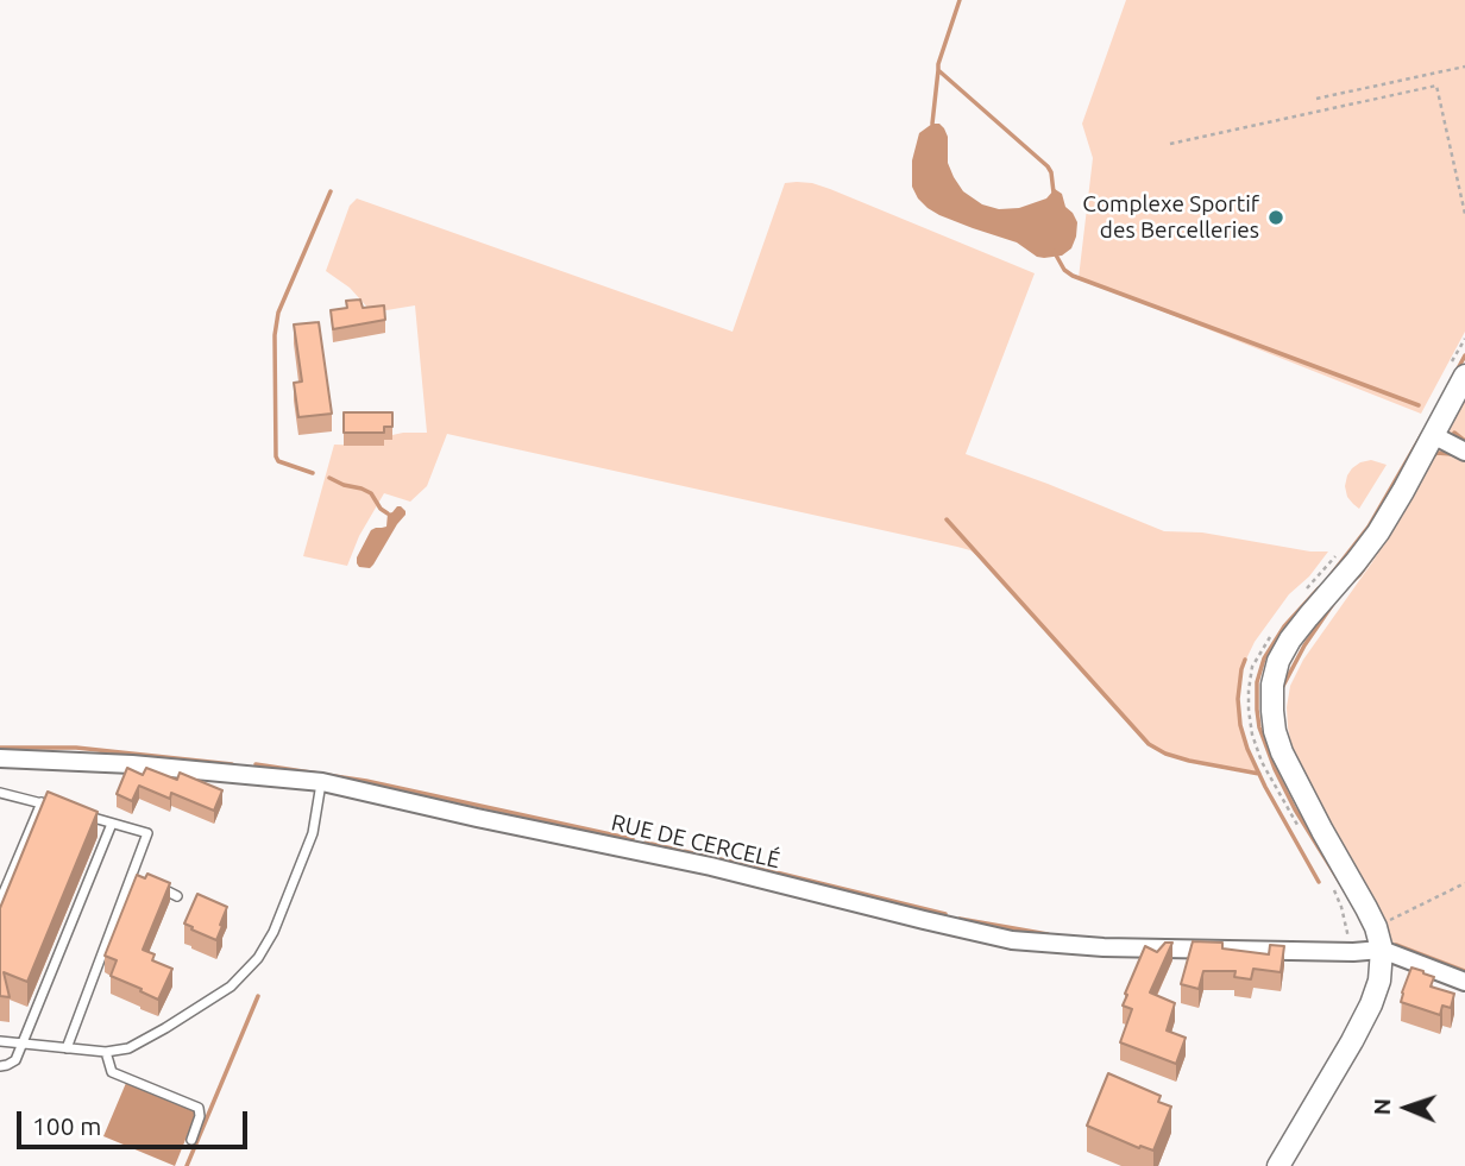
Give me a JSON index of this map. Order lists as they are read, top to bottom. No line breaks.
{"streets":{"street":["RUE DE CERCELÉ"]},"places":["Complexe Sportif des Bercelleries"],"scale_bar":"100 m","north":"left"}
